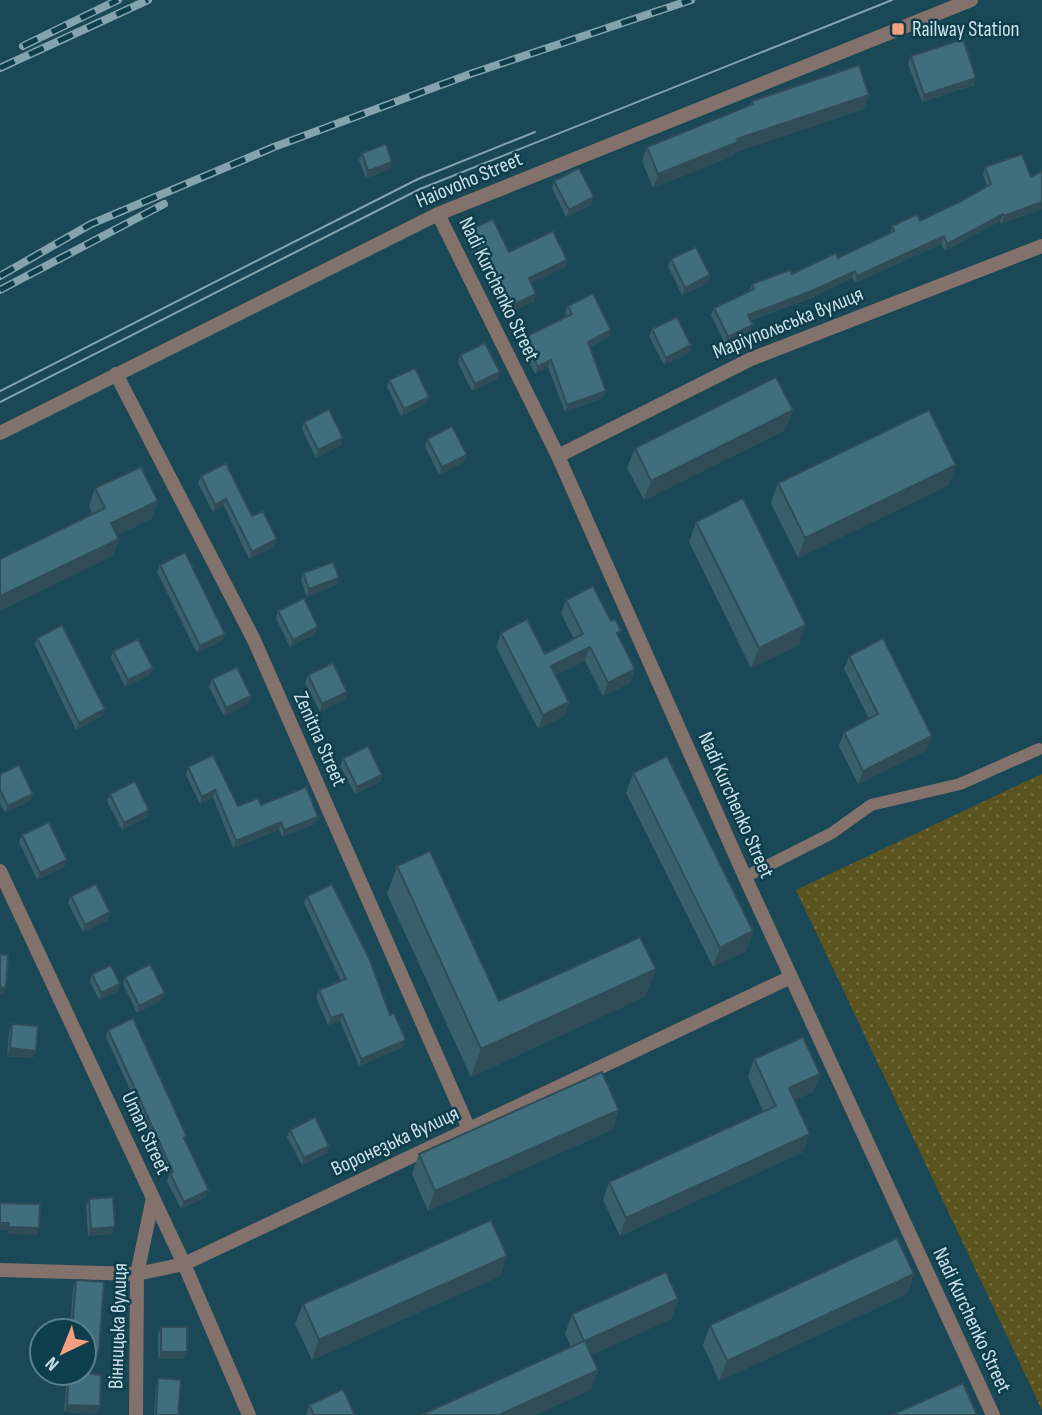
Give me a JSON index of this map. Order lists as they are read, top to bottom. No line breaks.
{"streets":{"street":["Haiovoho Street","Nadi Kurchenko Street","Маріупольська вулиця","Zenitna Street","Uman Street","Воронезька вулиця","Вінницька вулиця"]},"crossings":[["Haiovoho Street","Nadi Kurchenko Street"],["Haiovoho Street","Zenitna Street"],["Nadi Kurchenko Street","Маріупольська вулиця"],["Nadi Kurchenko Street","Воронезька вулиця"],["Zenitna Street","Воронезька вулиця"],["Uman Street","Воронезька вулиця"],["Uman Street","Вінницька вулиця"],["Воронезька вулиця","Вінницька вулиця"]],"places":{"transit":["Railway Station"]},"north":"bottom left"}
